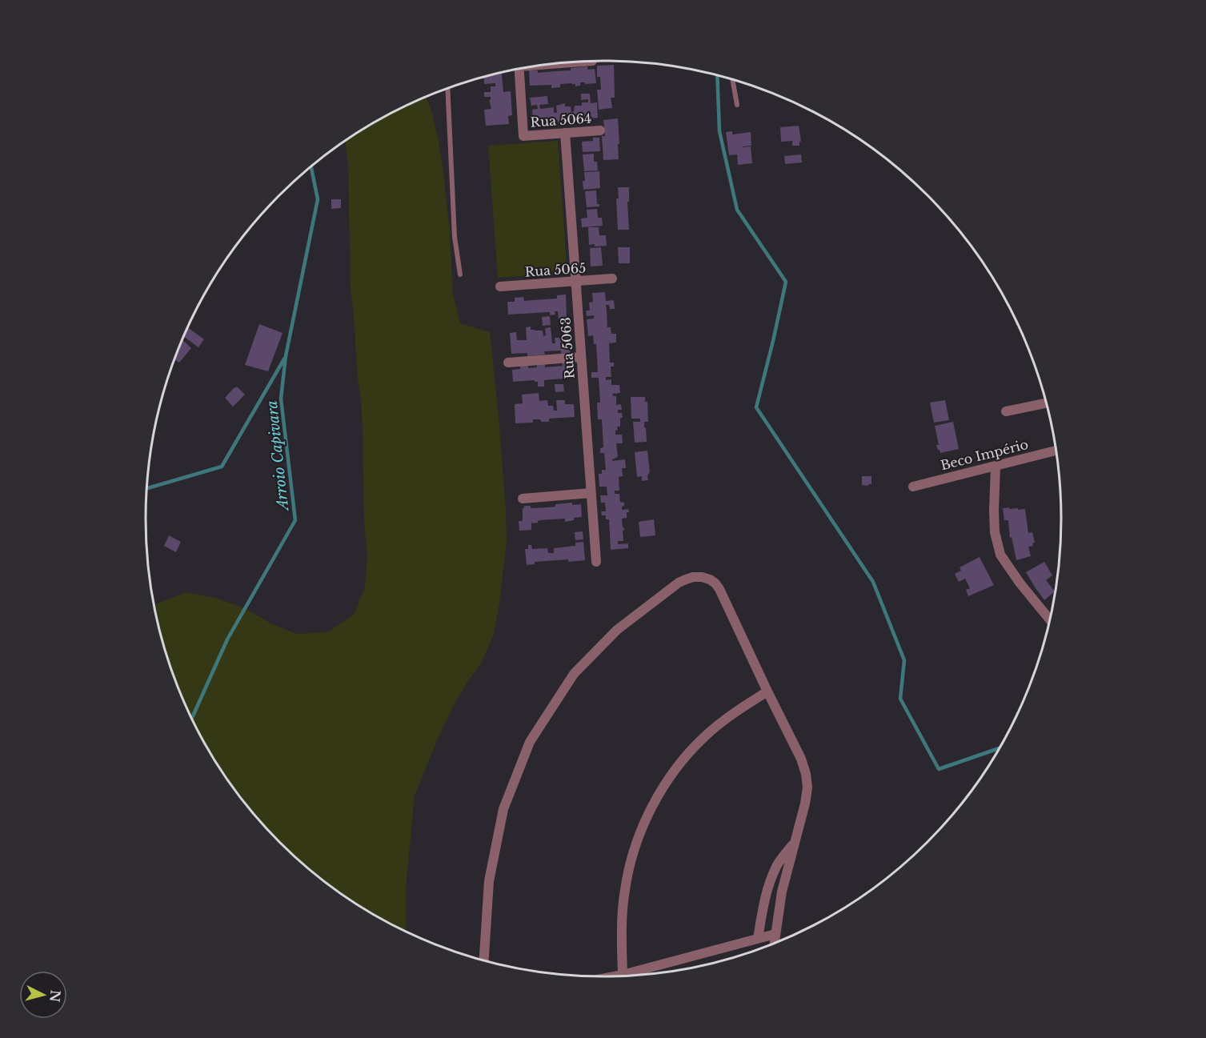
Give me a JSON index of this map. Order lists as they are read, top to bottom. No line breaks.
{"streets":{"street":["Rua 5064","Rua 5065","Rua 5063","Beco Império"]},"crossings":[["Rua 5064","Rua 5063"],["Rua 5065","Rua 5063"]],"water":["Arroio Capivara"],"north":"right"}
